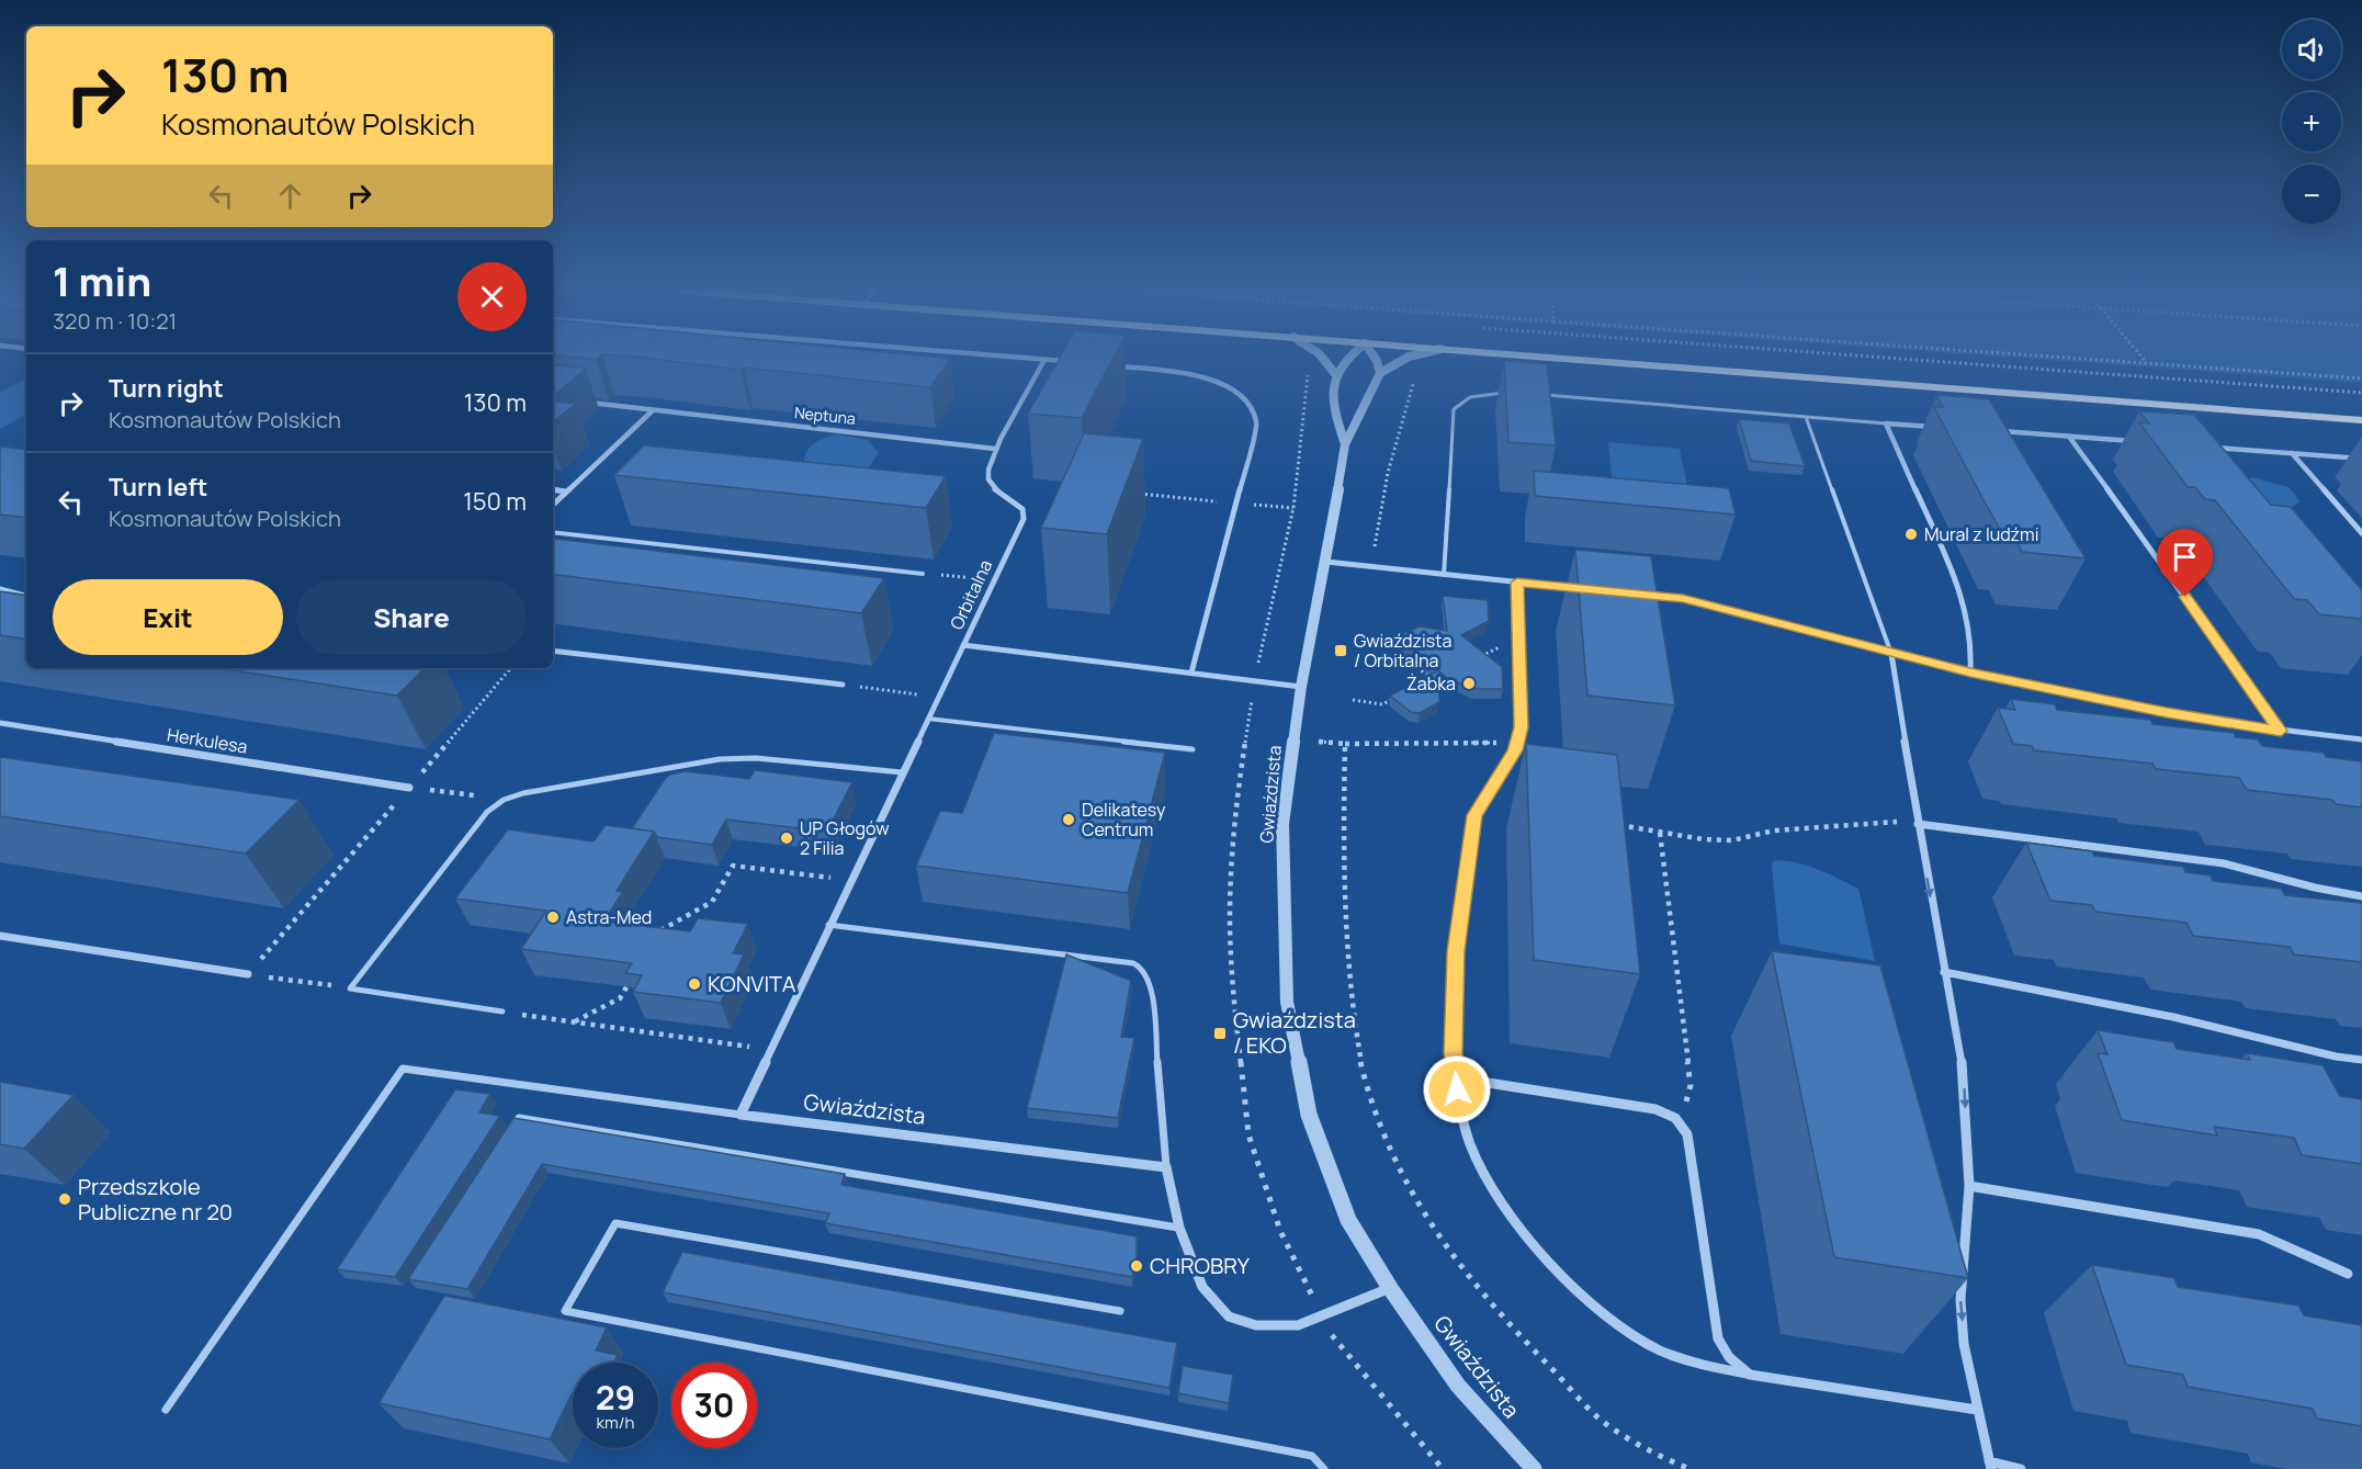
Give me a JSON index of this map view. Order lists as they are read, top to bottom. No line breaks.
{"streets":{"street":["Neptuna","Orbitalna","Herkulesa","Gwiaździsta"]},"crossings":[["Neptuna","Orbitalna"],["Orbitalna","Gwiaździsta"]],"places":{"other":["Mural z ludźmi","Żabka","Delikatesy Centrum","UP Głogów 2 Filia","Astra-Med","KONVITA","Przedszkole Publiczne nr 20","CHROBRY"],"transit":["Gwiaździsta / Orbitalna","Gwiaździsta / EKO"]},"page":{"map_buttons":["+","−"],"turn":["130 m","Kosmonautów Polskich"],"heading":["1 min","320 m · 10:21"],"list":[{"name":"Turn right","note":"Kosmonautów Polskich","value":"130 m"},{"name":"Turn left","note":"Kosmonautów Polskich","value":"150 m"}],"buttons":["Exit","Share"],"speed":"29 km/h","limit":"30"}}
